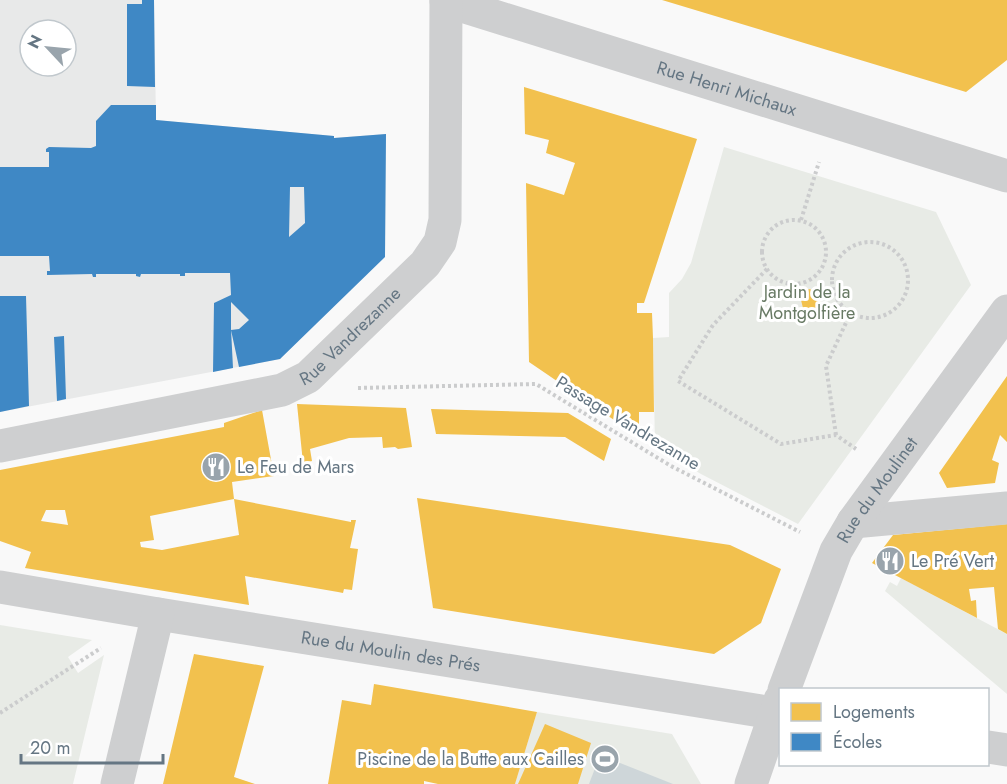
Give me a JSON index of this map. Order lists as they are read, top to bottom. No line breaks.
{"streets":{"street":["Rue Henri Michaux","Rue Vandrezanne","Rue du Moulinet","Rue du Moulin des Prés"],"path":["Passage Vandrezanne"]},"crossings":[["Rue Henri Michaux","Rue Vandrezanne"]],"parks":["Jardin de la Montgolfière"],"places":{"restaurant":["Le Feu de Mars","Le Pré Vert"],"sports":["Piscine de la Butte aux Cailles"]},"legend":["Logements","Écoles"],"scale_bar":"20 m","north":"top left"}
